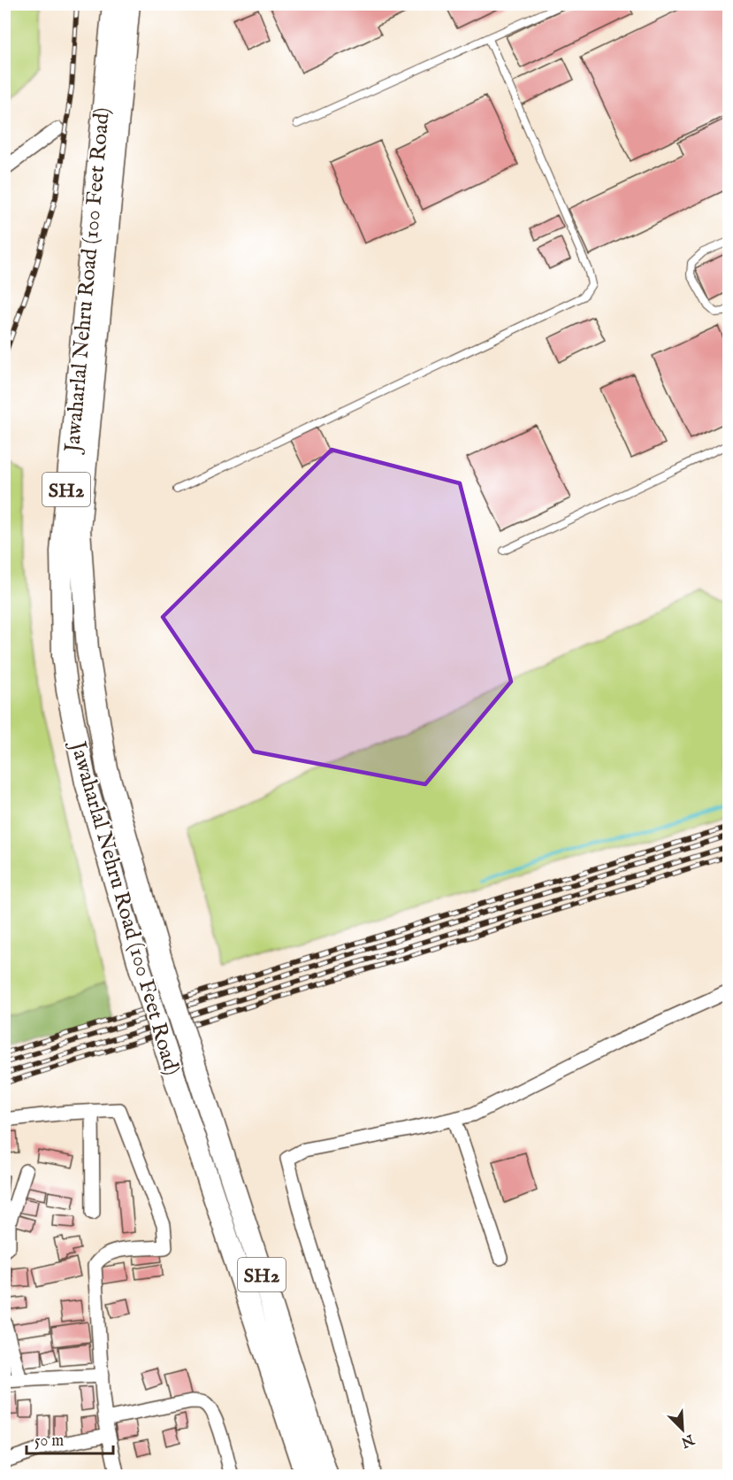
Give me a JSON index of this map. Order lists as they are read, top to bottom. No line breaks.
{"streets":{"main road":["Jawaharlal Nehru Road (100 Feet Road)","SH2"]},"scale_bar":"50 m","north":"bottom right"}
